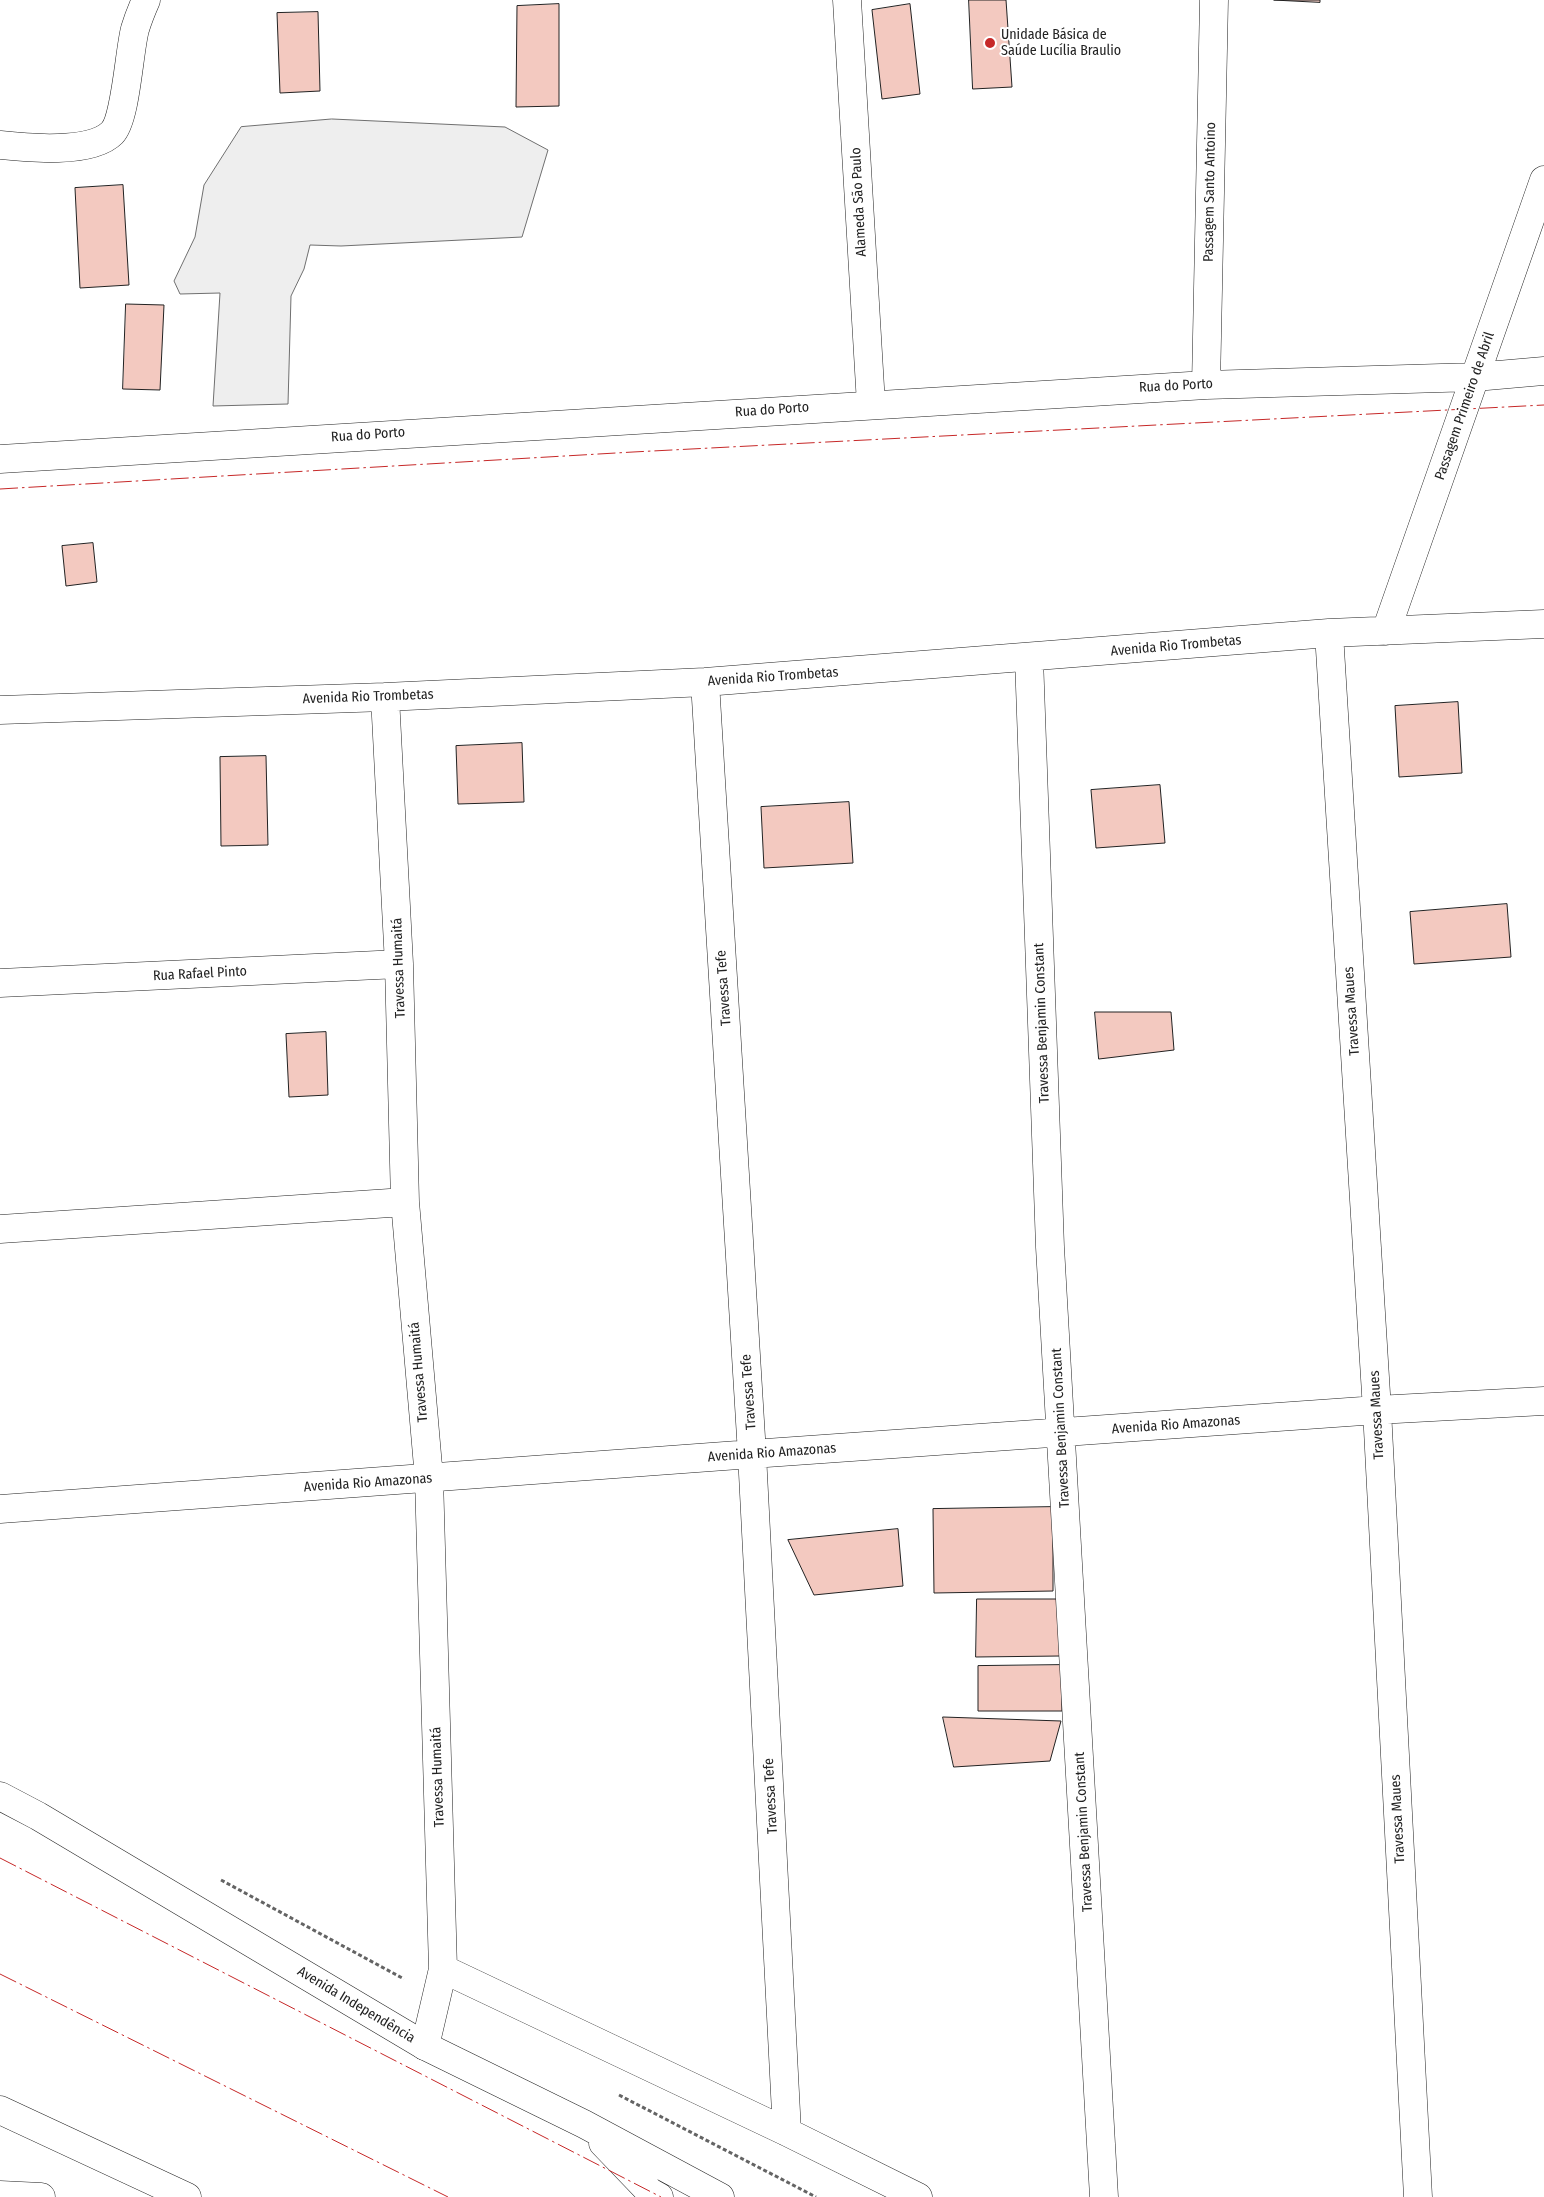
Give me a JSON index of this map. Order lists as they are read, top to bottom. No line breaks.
{"streets":{"street":["Passagem Santo Antoino","Alameda São Paulo","Rua do Porto","Passagem Primeiro de Abril","Avenida Rio Trombetas","Travessa Humaitá","Rua Rafael Pinto","Travessa Tefe","Travessa Maues","Travessa Benjamin Constant","Avenida Rio Amazonas","Avenida Independência"]},"crossings":[["Passagem Santo Antoino","Rua do Porto"],["Alameda São Paulo","Rua do Porto"],["Rua do Porto","Passagem Primeiro de Abril"],["Passagem Primeiro de Abril","Avenida Rio Trombetas"],["Avenida Rio Trombetas","Travessa Humaitá"],["Avenida Rio Trombetas","Travessa Tefe"],["Avenida Rio Trombetas","Travessa Maues"],["Avenida Rio Trombetas","Travessa Benjamin Constant"],["Travessa Humaitá","Rua Rafael Pinto"],["Travessa Humaitá","Avenida Rio Amazonas"],["Travessa Humaitá","Avenida Independência"],["Travessa Tefe","Avenida Rio Amazonas"],["Travessa Maues","Avenida Rio Amazonas"],["Travessa Benjamin Constant","Avenida Rio Amazonas"]],"places":["Unidade Básica de Saúde Lucília Braulio"]}
